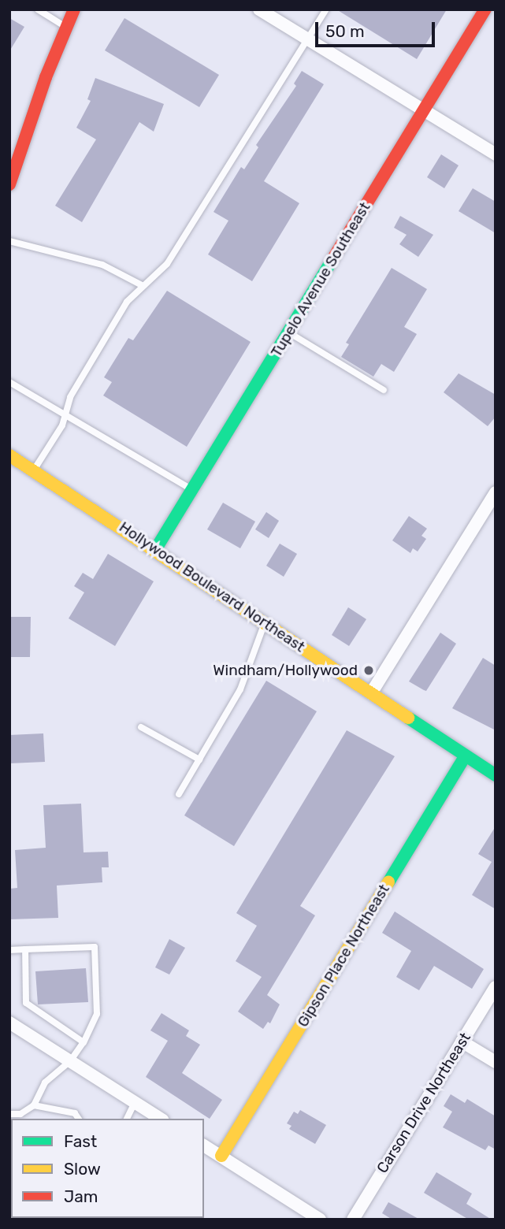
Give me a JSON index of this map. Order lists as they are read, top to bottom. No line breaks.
{"streets":{"main road":["Tupelo Avenue Southeast","Hollywood Boulevard Northeast","Gipson Place Northeast"],"street":["Carson Drive Northeast"]},"crossings":[["Tupelo Avenue Southeast","Hollywood Boulevard Northeast"],["Hollywood Boulevard Northeast","Gipson Place Northeast"]],"places":["Windham/Hollywood"],"legend":["Fast","Slow","Jam"],"scale_bar":"50 m"}
